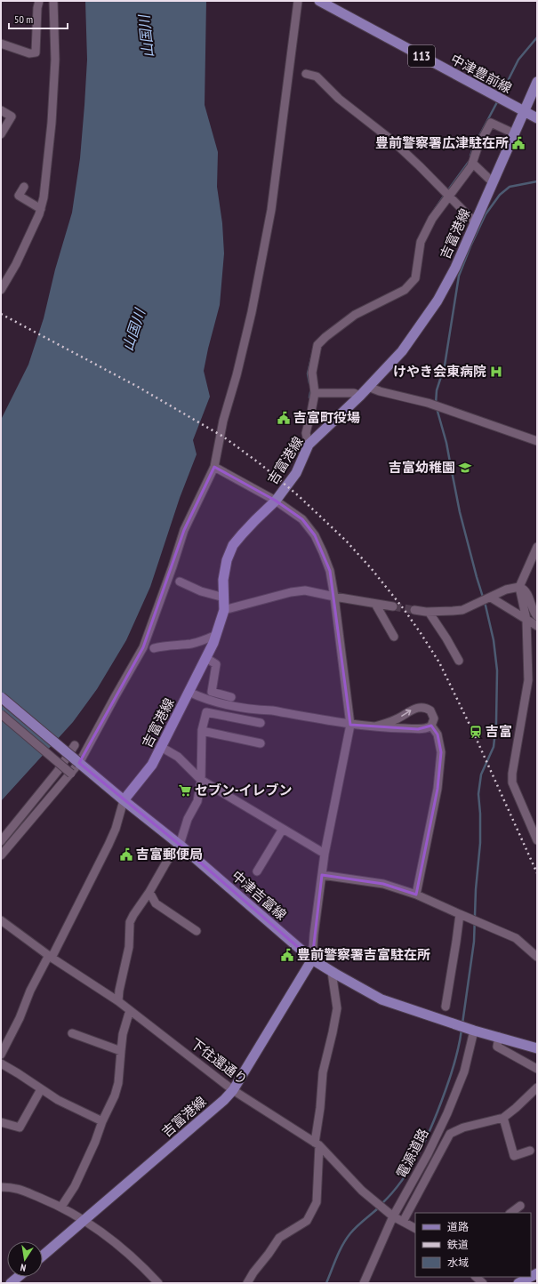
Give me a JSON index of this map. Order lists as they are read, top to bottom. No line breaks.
{"streets":{"main road":["113","中津豊前線","吉富港線","中津吉富線"],"street":["下往還通り","電源道路"]},"crossings":[["中津豊前線","吉富港線"],["吉富港線","中津吉富線"],["吉富港線","下往還通り"],["中津吉富線","電源道路"],["下往還通り","電源道路"]],"water":["山国川"],"places":{"public building":["豊前警察署広津駐在所","吉富町役場","吉富郵便局","豊前警察署吉富駐在所"],"hospital":["けやき会東病院"],"school or university":["吉富幼稚園"],"station":["吉富"],"supermarket":["セブン-イレブン"]},"legend":["道路","鉄道","水域"],"scale_bar":"50 m","north":"bottom"}
